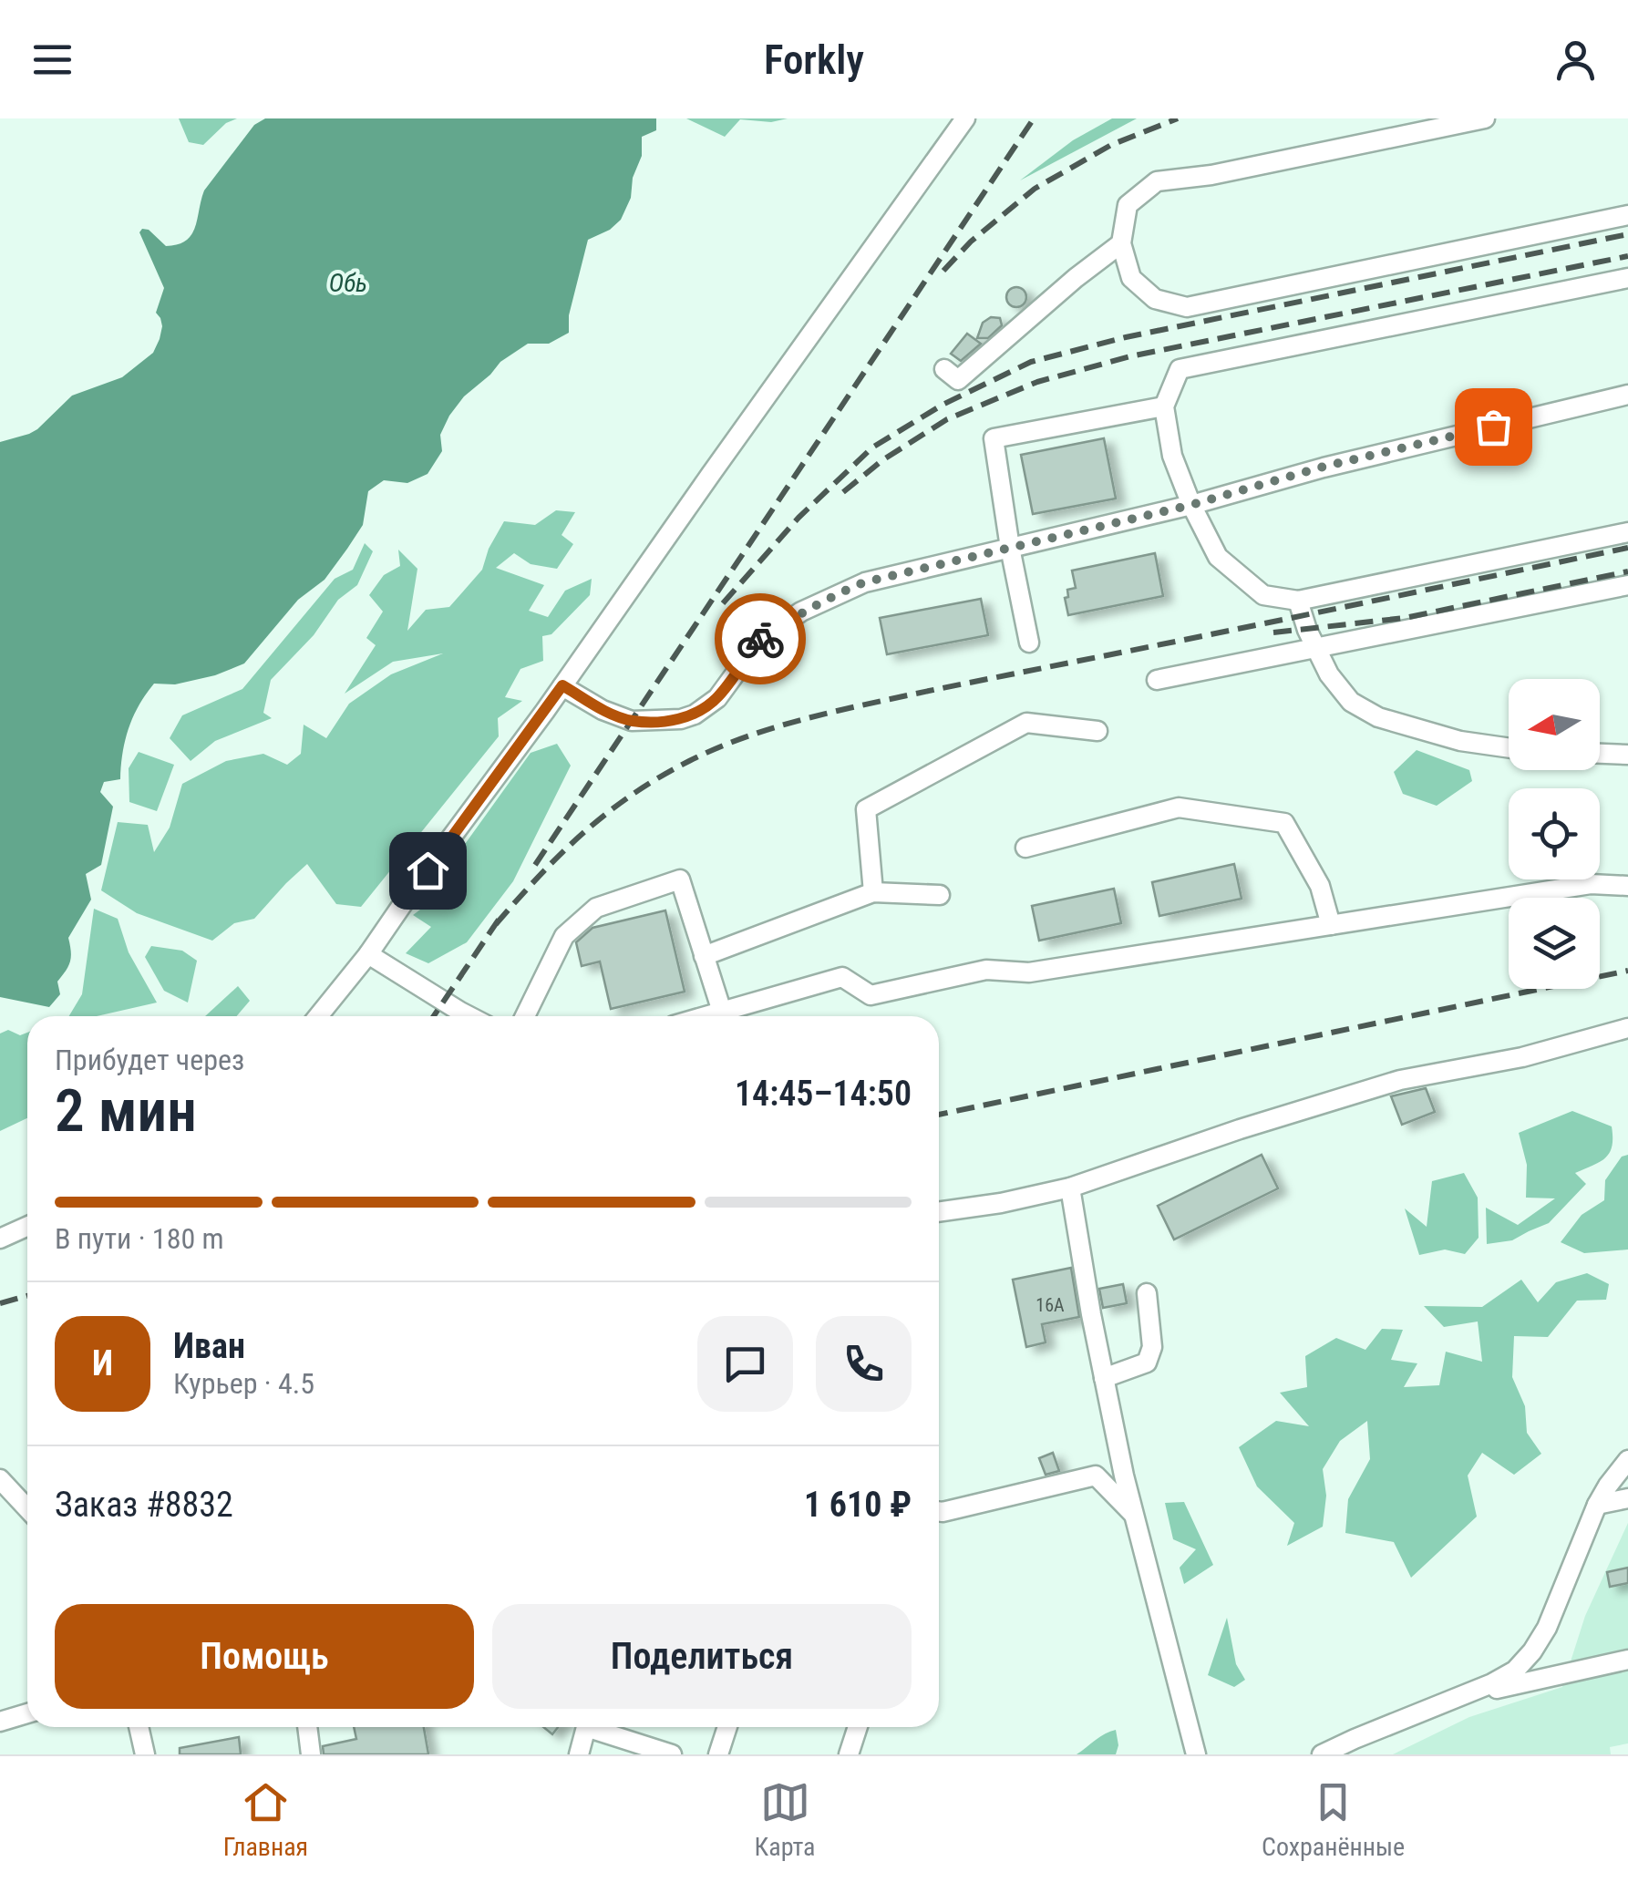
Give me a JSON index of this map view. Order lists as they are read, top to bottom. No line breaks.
{"water":["Обь"],"house_numbers":["16А"],"north":"left","page":{"header":"Forkly","heading":["2 мин","Прибудет через","14:45–14:50"],"panel":["Иван","Курьер · 4.5","Заказ #8832","1 610 ₽"],"bar":"В пути · 180 m","round":"И","buttons":["Помощь","Поделиться"],"tabs":["Главная","Карта","Сохранённые"]}}
